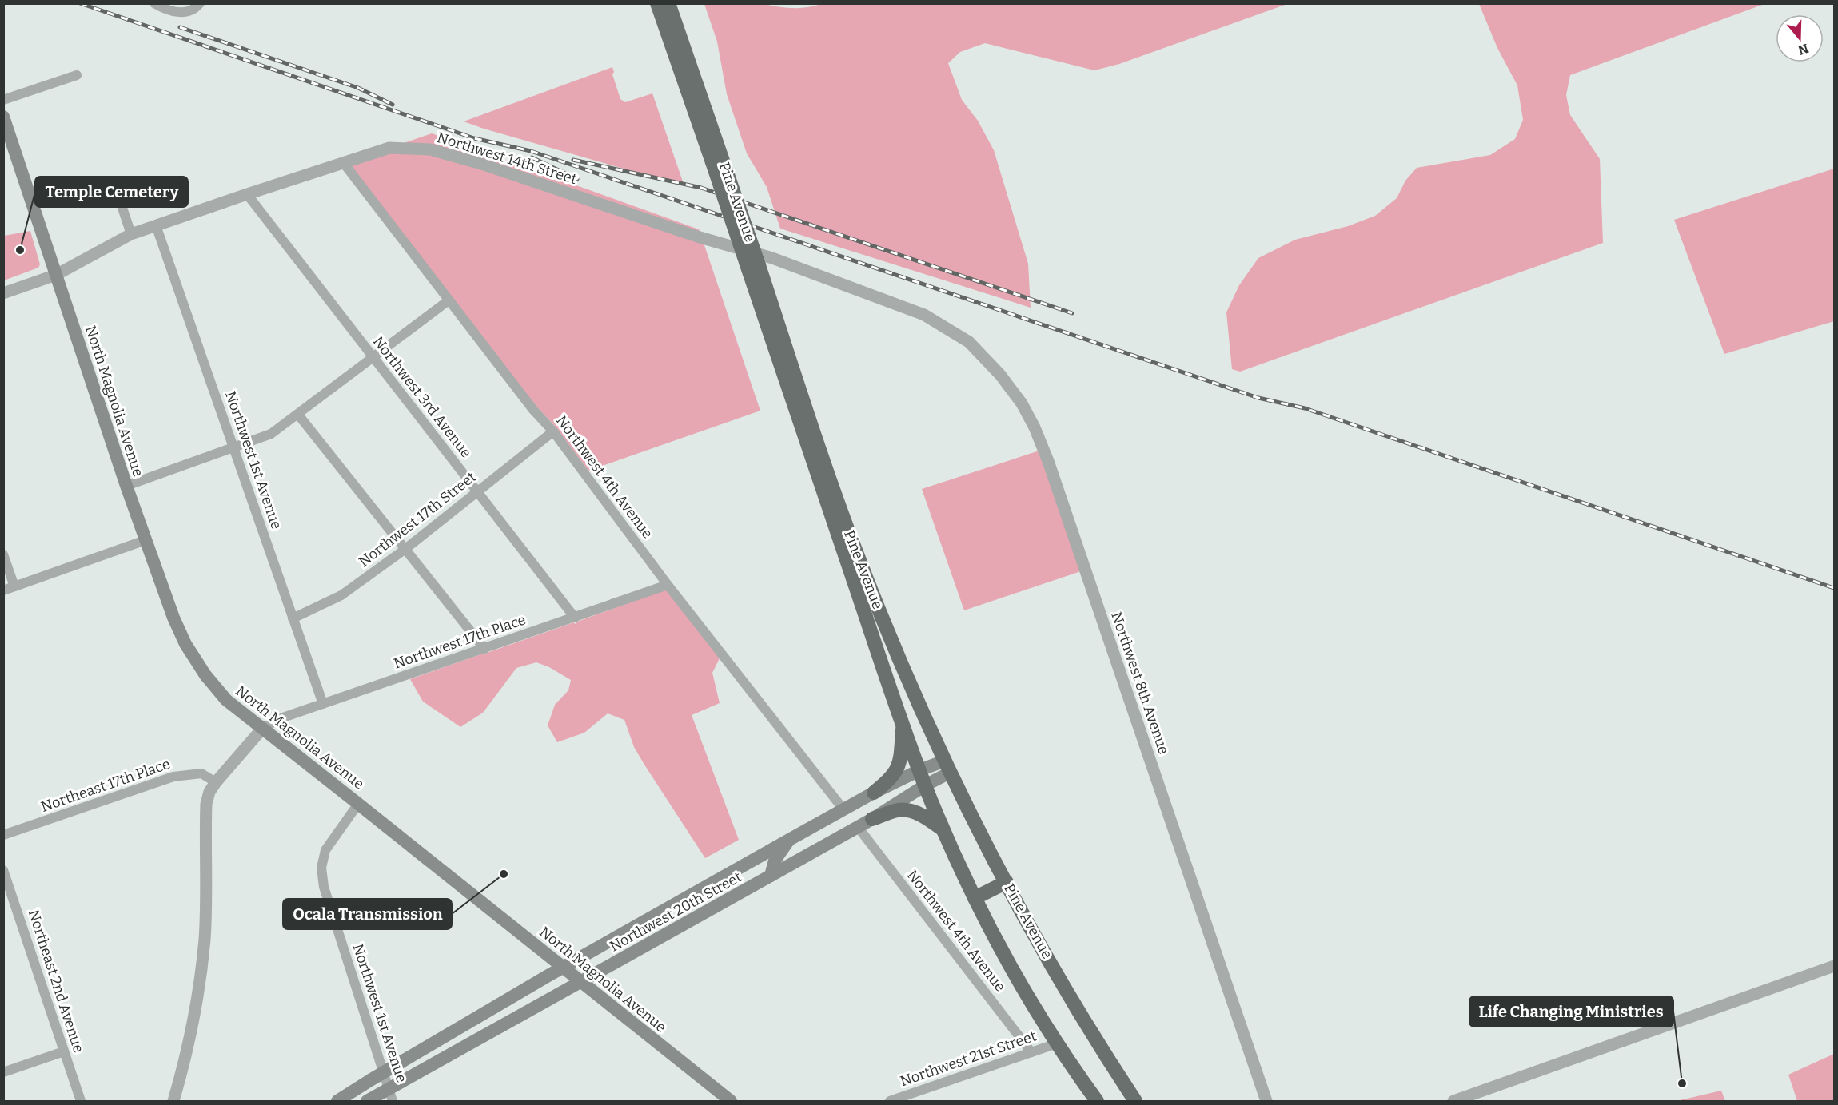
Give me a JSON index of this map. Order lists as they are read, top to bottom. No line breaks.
{"streets":{"highway":["Pine Avenue"],"main road":["North Magnolia Avenue","Northwest 20th Street"],"street":["Northwest 14th Street","Northwest 3rd Avenue","Northwest 1st Avenue","Northwest 4th Avenue","Northwest 17th Street","Northwest 17th Place","Northwest 8th Avenue","Northeast 17th Place","Northeast 2nd Avenue","Northwest 21st Street"]},"crossings":[["Northwest 14th Street","Northwest 3rd Avenue"],["Northwest 14th Street","North Magnolia Avenue"],["Northwest 14th Street","Northwest 1st Avenue"],["Northwest 14th Street","Northwest 4th Avenue"],["Northwest 14th Street","Northwest 8th Avenue"],["Pine Avenue","Northwest 20th Street"],["Pine Avenue","Northwest 21st Street"],["Northwest 3rd Avenue","Northwest 17th Street"],["Northwest 3rd Avenue","Northwest 17th Place"],["North Magnolia Avenue","Northwest 1st Avenue"],["North Magnolia Avenue","Northwest 17th Place"],["North Magnolia Avenue","Northwest 20th Street"],["Northwest 1st Avenue","Northwest 17th Street"],["Northwest 1st Avenue","Northwest 17th Place"],["Northwest 1st Avenue","Northwest 20th Street"],["Northwest 4th Avenue","Northwest 17th Street"],["Northwest 4th Avenue","Northwest 17th Place"],["Northwest 4th Avenue","Northwest 20th Street"],["Northwest 4th Avenue","Northwest 21st Street"]],"places":["Temple Cemetery","Ocala Transmission","Life Changing Ministries"],"north":"bottom"}
